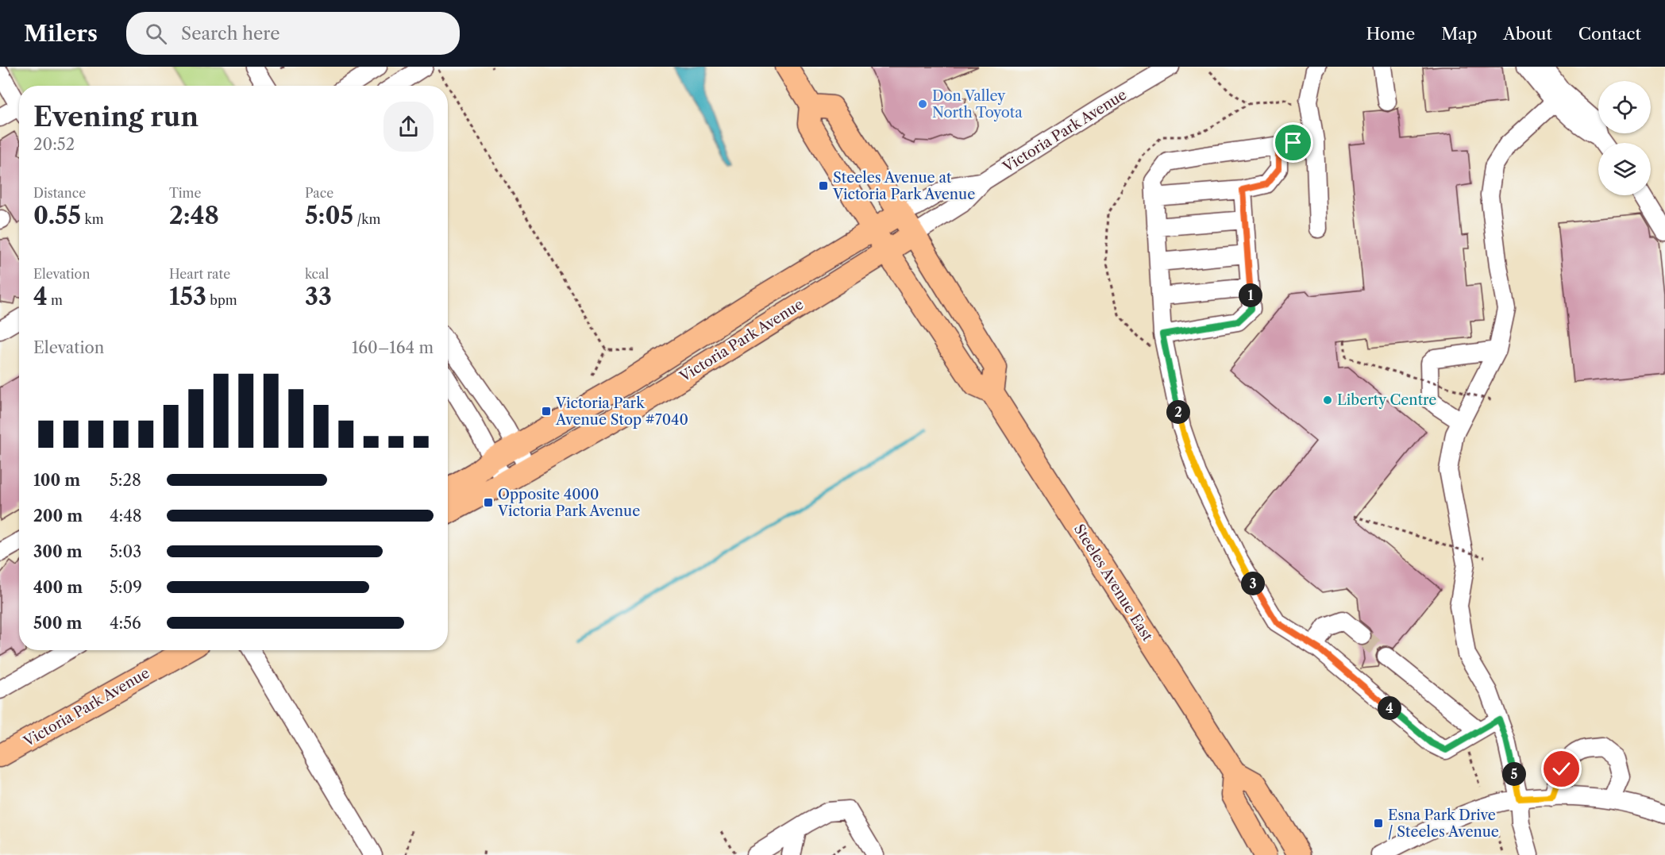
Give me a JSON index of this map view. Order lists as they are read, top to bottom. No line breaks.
{"streets":{"main road":["Victoria Park Avenue","Steeles Avenue East"]},"crossings":[["Victoria Park Avenue","Steeles Avenue East"]],"places":{"other":["Don Valley North Toyota","Liberty Centre"],"transit":["Steeles Avenue at Victoria Park Avenue","Victoria Park Avenue Stop #7040","Opposite 4000 Victoria Park Avenue","Esna Park Drive / Steeles Avenue"]},"page":{"header":"Milers","search":"Search here","nav":["Home","Map","About","Contact"],"heading":["Evening run","20:52"],"stats":[["Distance","0.55 km"],["Time","2:48"],["Pace","5:05 /km"],["Elevation","4 m"],["Heart rate","153 bpm"],["kcal","33"]],"pins":["1","2","3","4","5"],"chart":["Elevation","160–164 m"],"list":[{"name":"100 m","note":"5:28"},{"name":"200 m","note":"4:48"},{"name":"300 m","note":"5:03"},{"name":"400 m","note":"5:09"},{"name":"500 m","note":"4:56"}]}}
